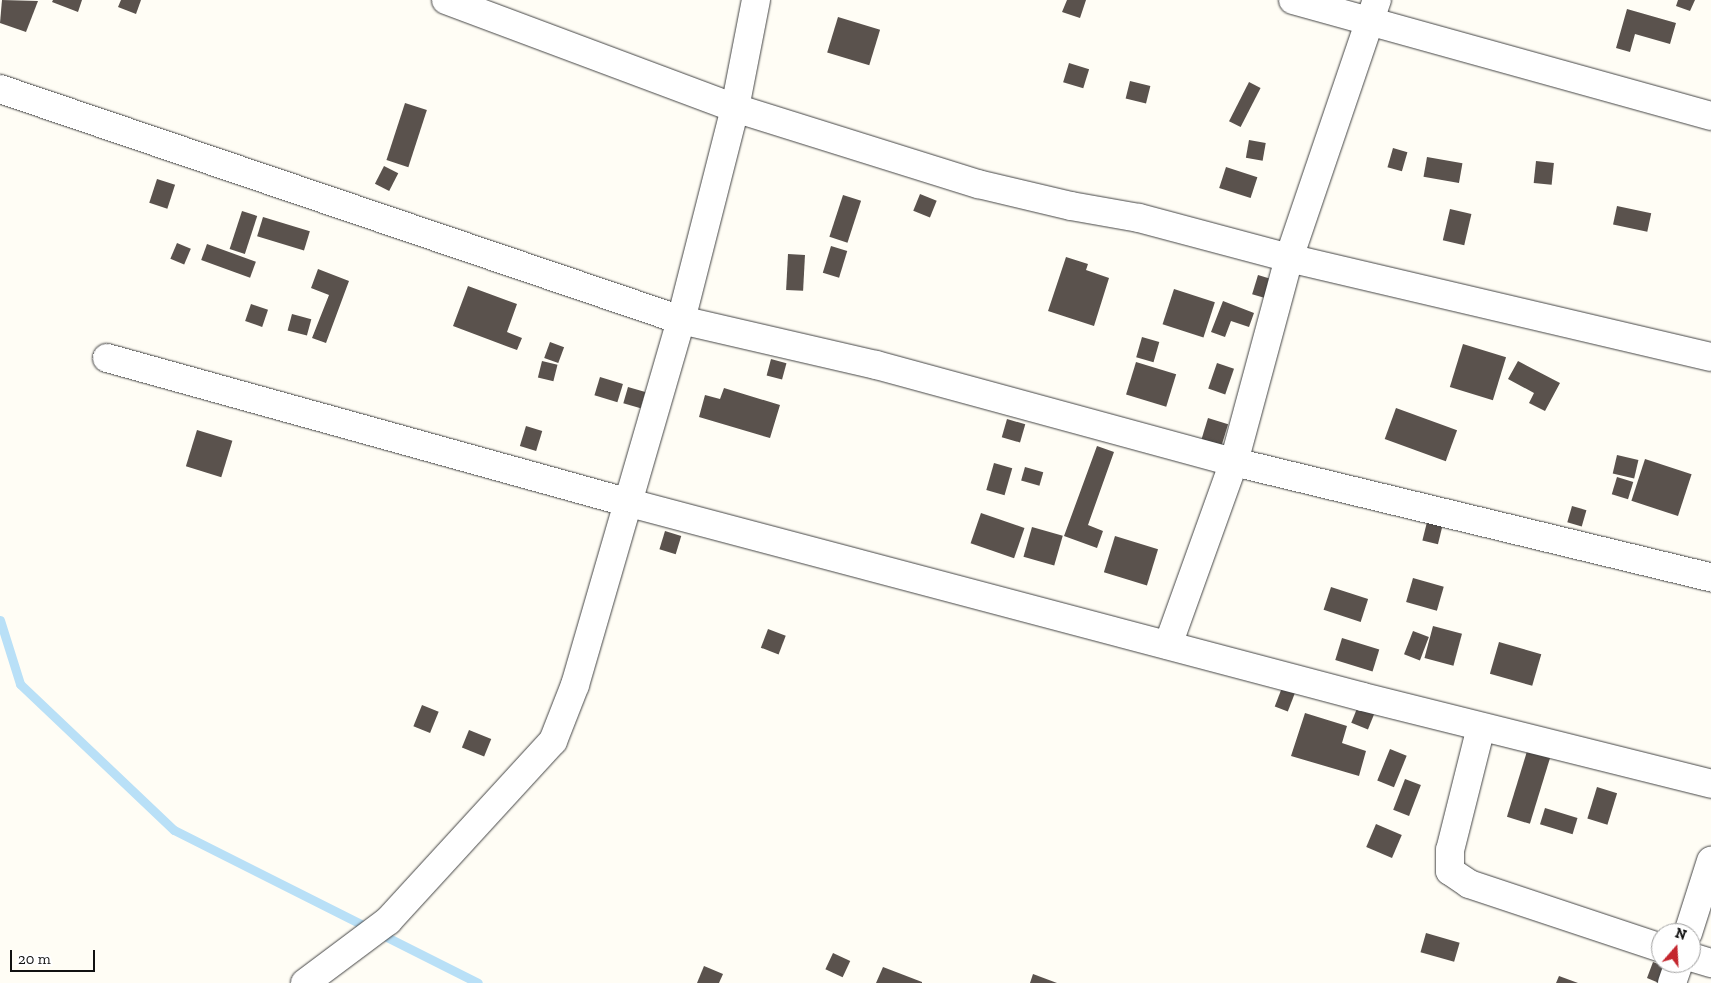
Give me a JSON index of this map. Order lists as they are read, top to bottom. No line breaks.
{"scale_bar":"20 m","north":"top"}
